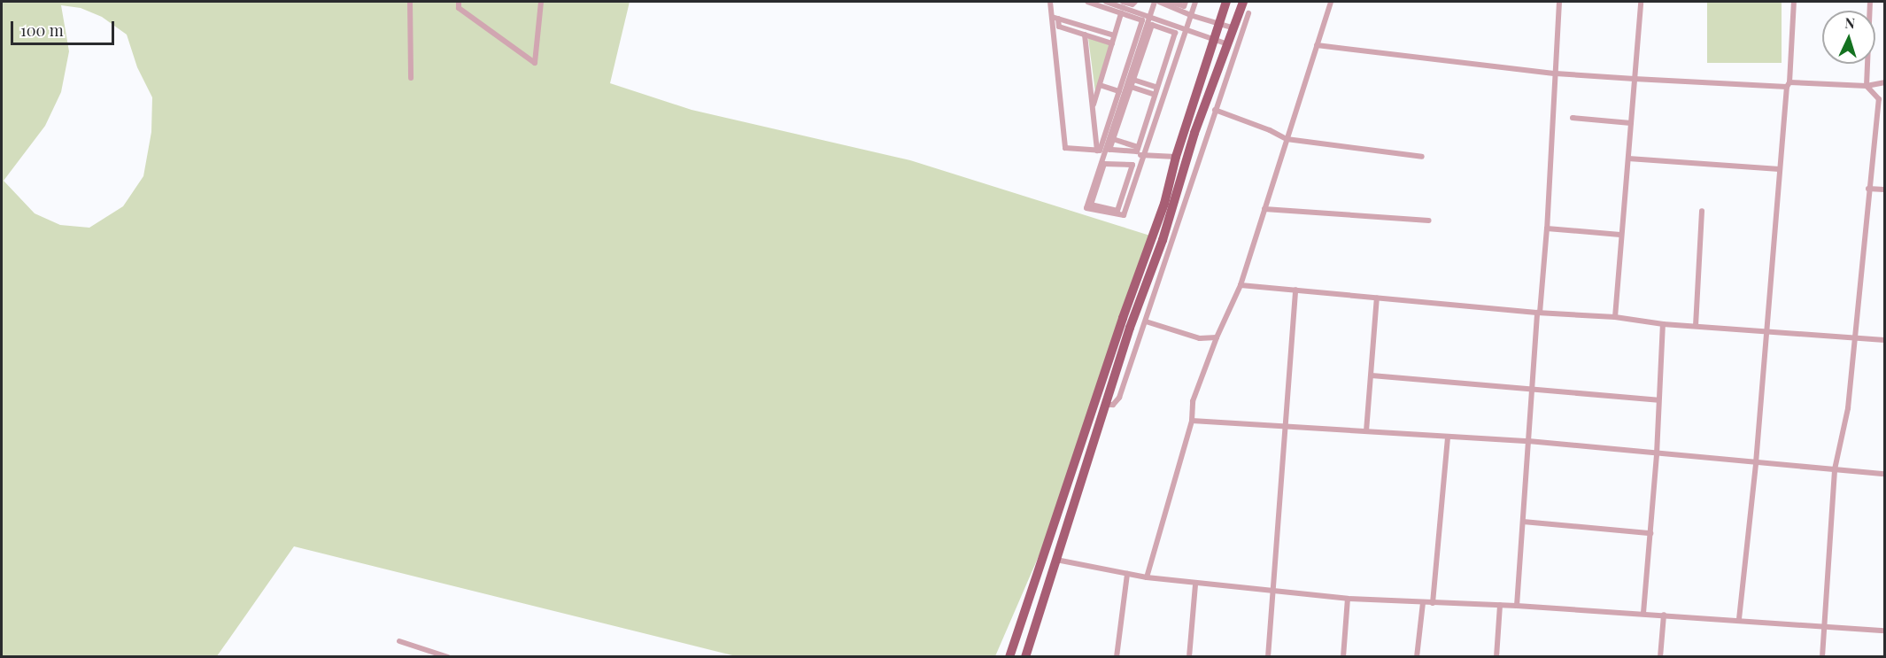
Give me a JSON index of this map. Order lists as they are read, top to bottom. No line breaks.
{"scale_bar":"100 m","north":"top"}
